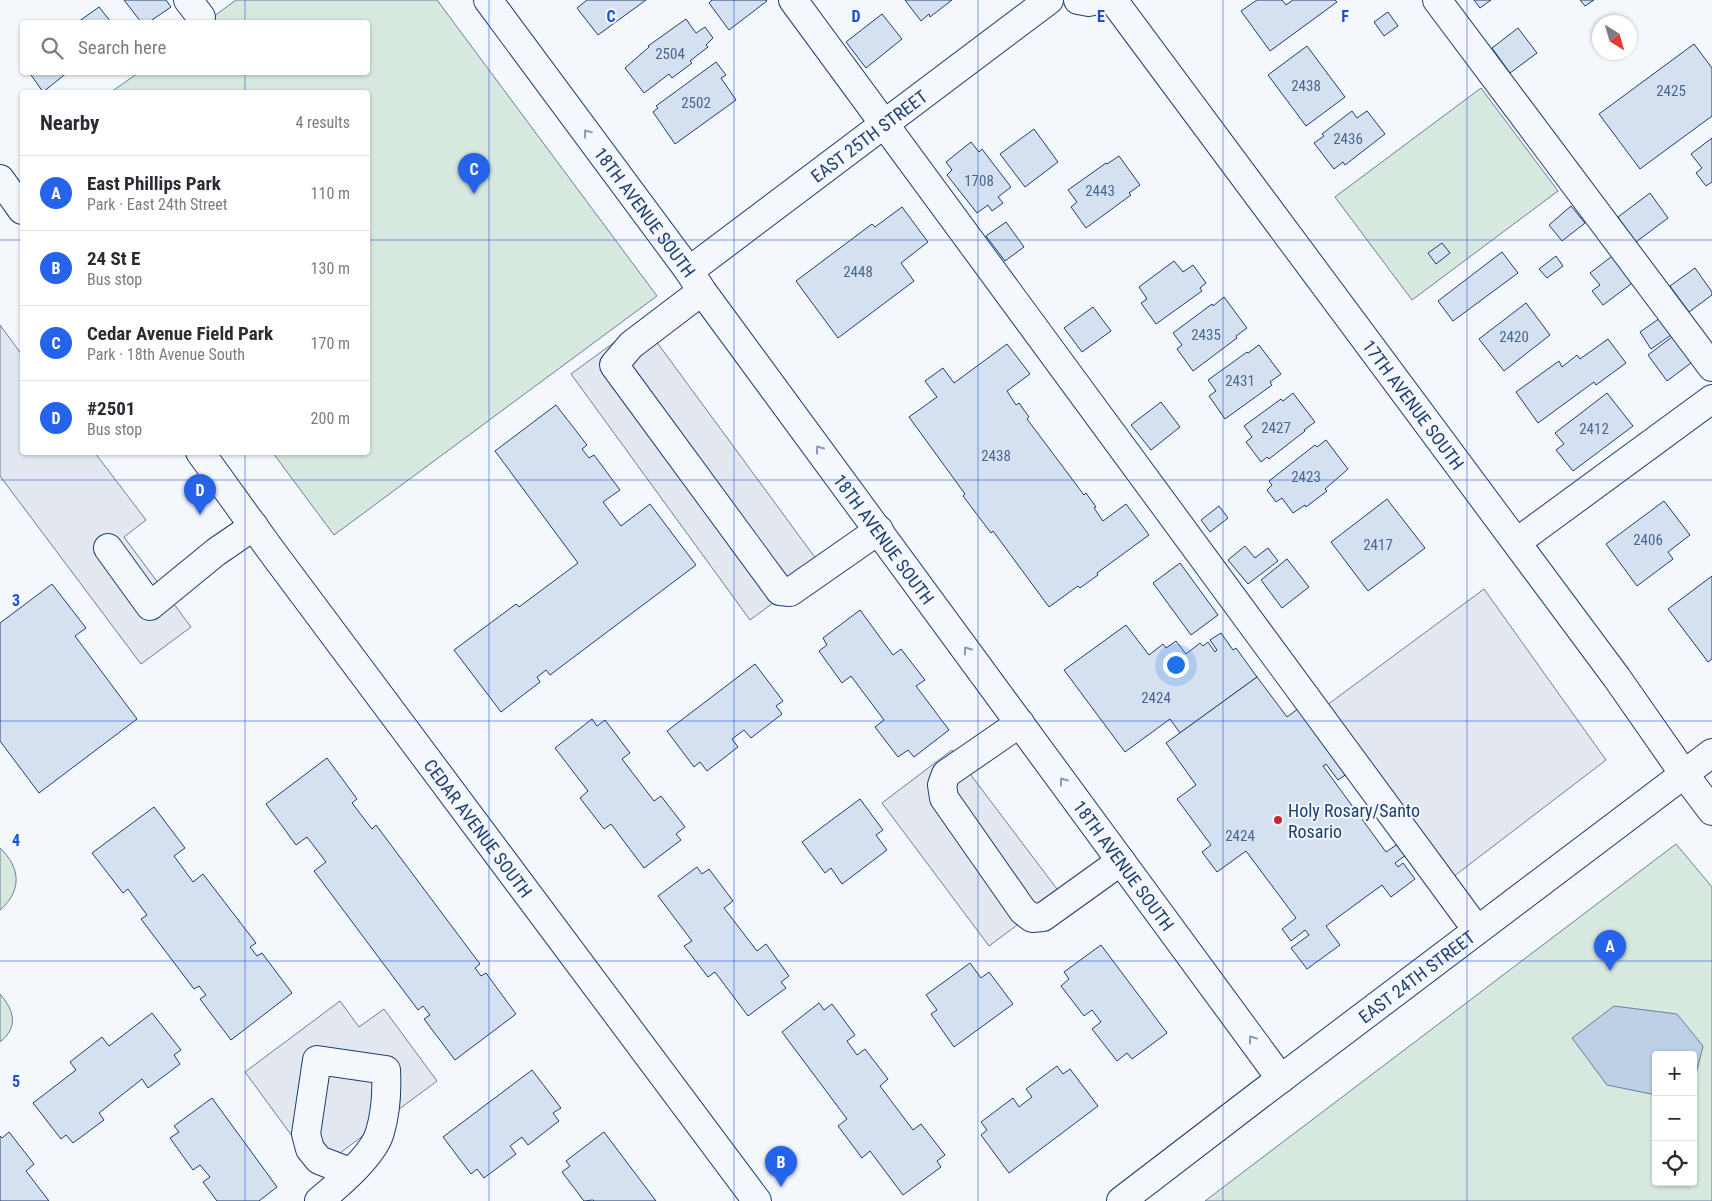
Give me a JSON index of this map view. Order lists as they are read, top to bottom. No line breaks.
{"streets":{"street":["EAST 25TH STREET","18TH AVENUE SOUTH","17TH AVENUE SOUTH","CEDAR AVENUE SOUTH","EAST 24TH STREET"]},"crossings":[["EAST 25TH STREET","18TH AVENUE SOUTH"],["18TH AVENUE SOUTH","EAST 24TH STREET"],["17TH AVENUE SOUTH","EAST 24TH STREET"]],"places":["Holy Rosary/Santo Rosario"],"house_numbers":["2504","2438","2425","2502","2436","1708","2443","2448","2435","2420","2431","2427","2412","2438","2423","2406","2417","2424","2424"],"north":"bottom right","page":{"search":"Search here","heading":["Nearby","4 results"],"pins":["C","D","A","B"],"list":[{"mark":"A","name":"East Phillips Park","note":"Park · East 24th Street","value":"110 m"},{"mark":"B","name":"24 St E","note":"Bus stop","value":"130 m"},{"mark":"C","name":"Cedar Avenue Field Park","note":"Park · 18th Avenue South","value":"170 m"},{"mark":"D","name":"#2501","note":"Bus stop","value":"200 m"}],"map_buttons":["+","−"]},"grid":{"columns":["C","D","E","F"],"rows":["3","4","5"]}}
